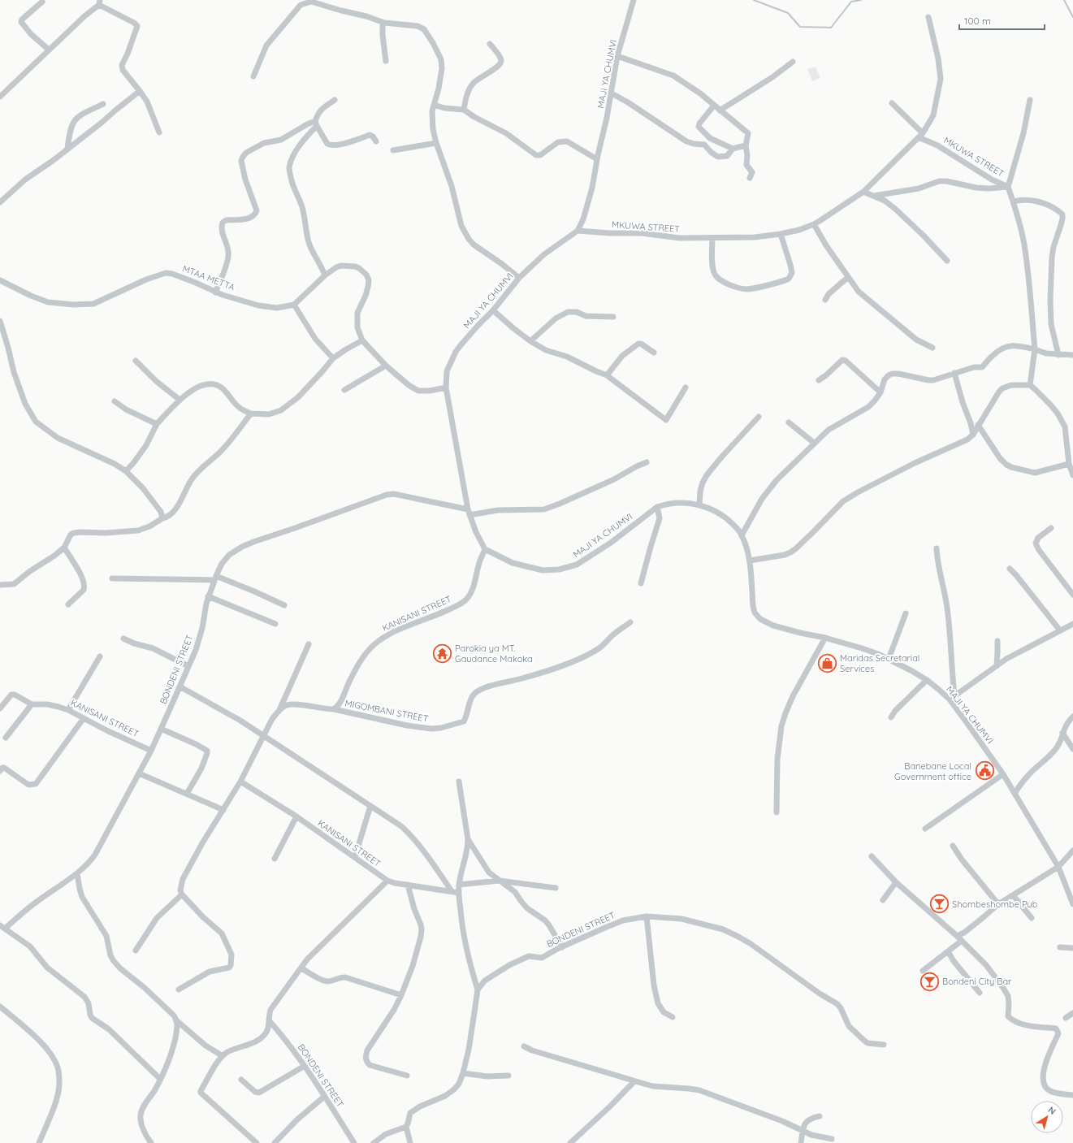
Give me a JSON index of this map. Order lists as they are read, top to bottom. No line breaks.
{"streets":{"street":["MAJI YA CHUMVI","MKUWA STREET","MTAA METTA","KANISANI STREET","BONDENI STREET","MIGOMBANI STREET"]},"crossings":[["MAJI YA CHUMVI","MKUWA STREET"],["MAJI YA CHUMVI","KANISANI STREET"],["MAJI YA CHUMVI","BONDENI STREET"],["KANISANI STREET","BONDENI STREET"],["KANISANI STREET","MIGOMBANI STREET"]],"places":{"temple":["Parokia ya MT. Gaudance Makoka"],"shop":["Maridas Secretarial Services"],"public building":["Banebane Local Government office"],"bar":["Shombeshombe Pub","Bondeni City Bar"]},"scale_bar":"100 m","north":"top right"}
